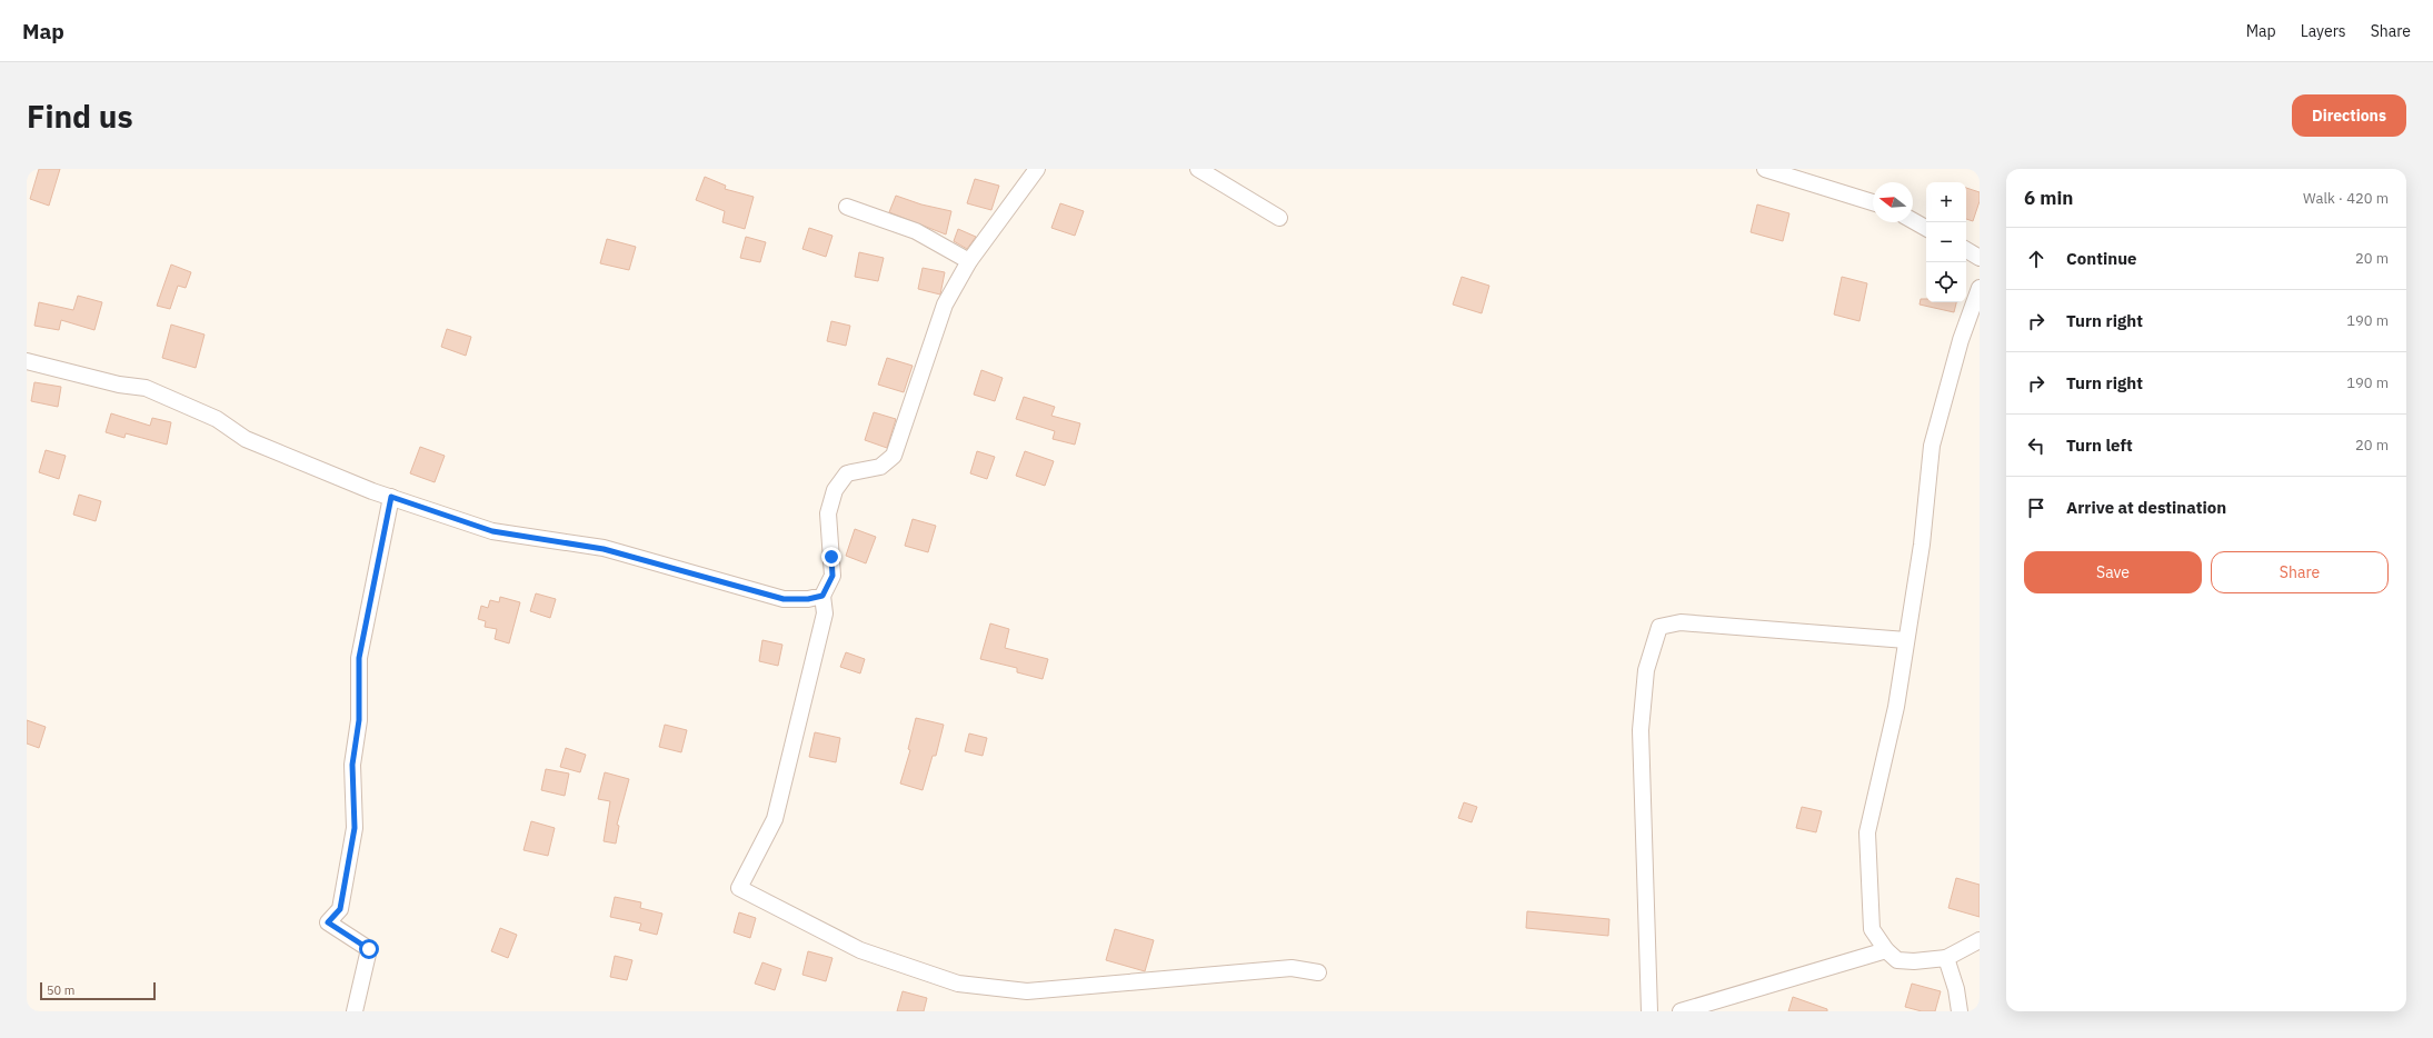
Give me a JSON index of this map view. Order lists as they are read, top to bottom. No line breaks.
{"scale_bar":"50 m","north":"left","page":{"header":"Map","nav":["Map","Layers","Share"],"buttons":["Directions",["Save","Share"]],"title":"Find us","heading":["6 min","Walk · 420 m"],"map_buttons":["+","−"],"list":[["Continue","20 m"],["Turn right","190 m"],["Turn right","190 m"],["Turn left","20 m"],"Arrive at destination"],"scale":"50 m"}}
